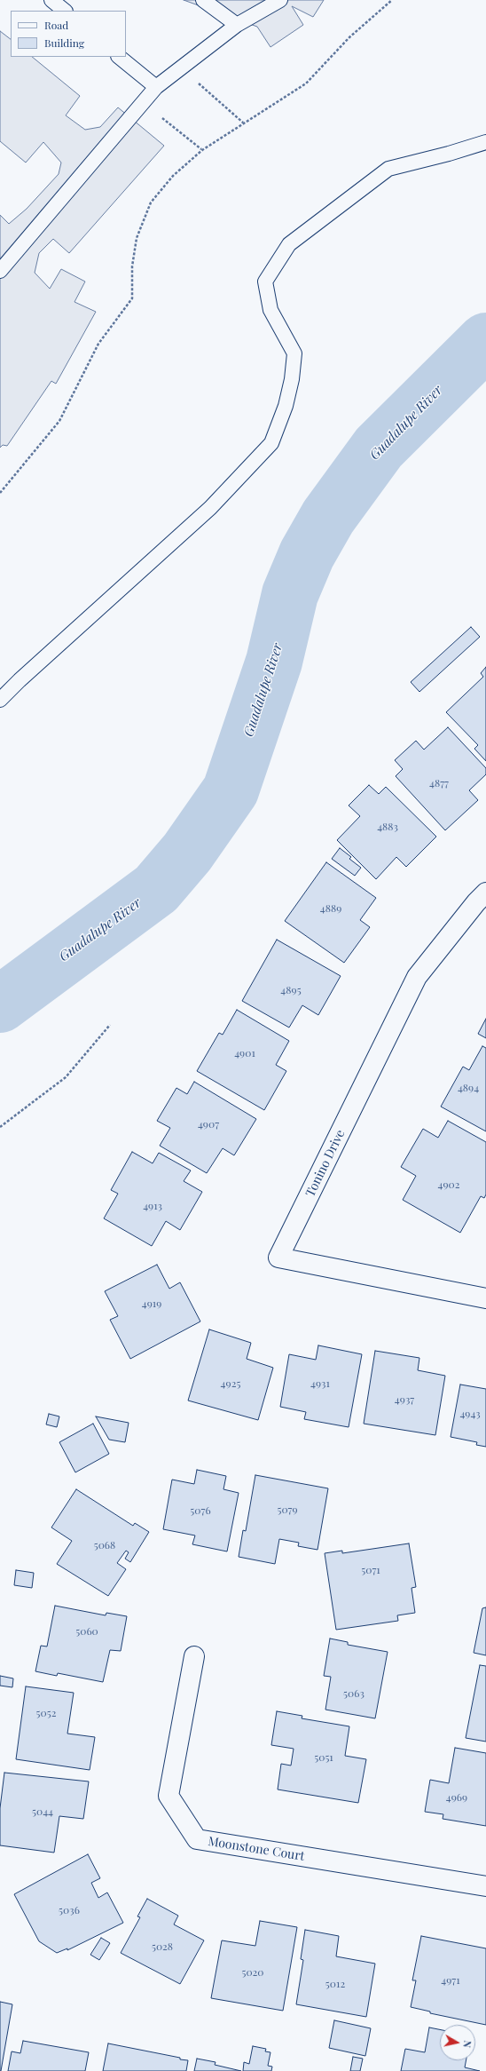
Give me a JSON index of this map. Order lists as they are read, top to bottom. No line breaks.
{"streets":{"street":["Tonino Drive","Moonstone Court"]},"water":["Guadalupe River"],"house_numbers":["4877","4883","4889","4895","4901","4894","4907","4902","4913","4919","4925","4931","4937","4943","5079","5076","5068","5071","5060","5063","5052","5051","4969","5044","5036","5028","5020","4971","5012"],"legend":["Road","Building"],"north":"right"}
